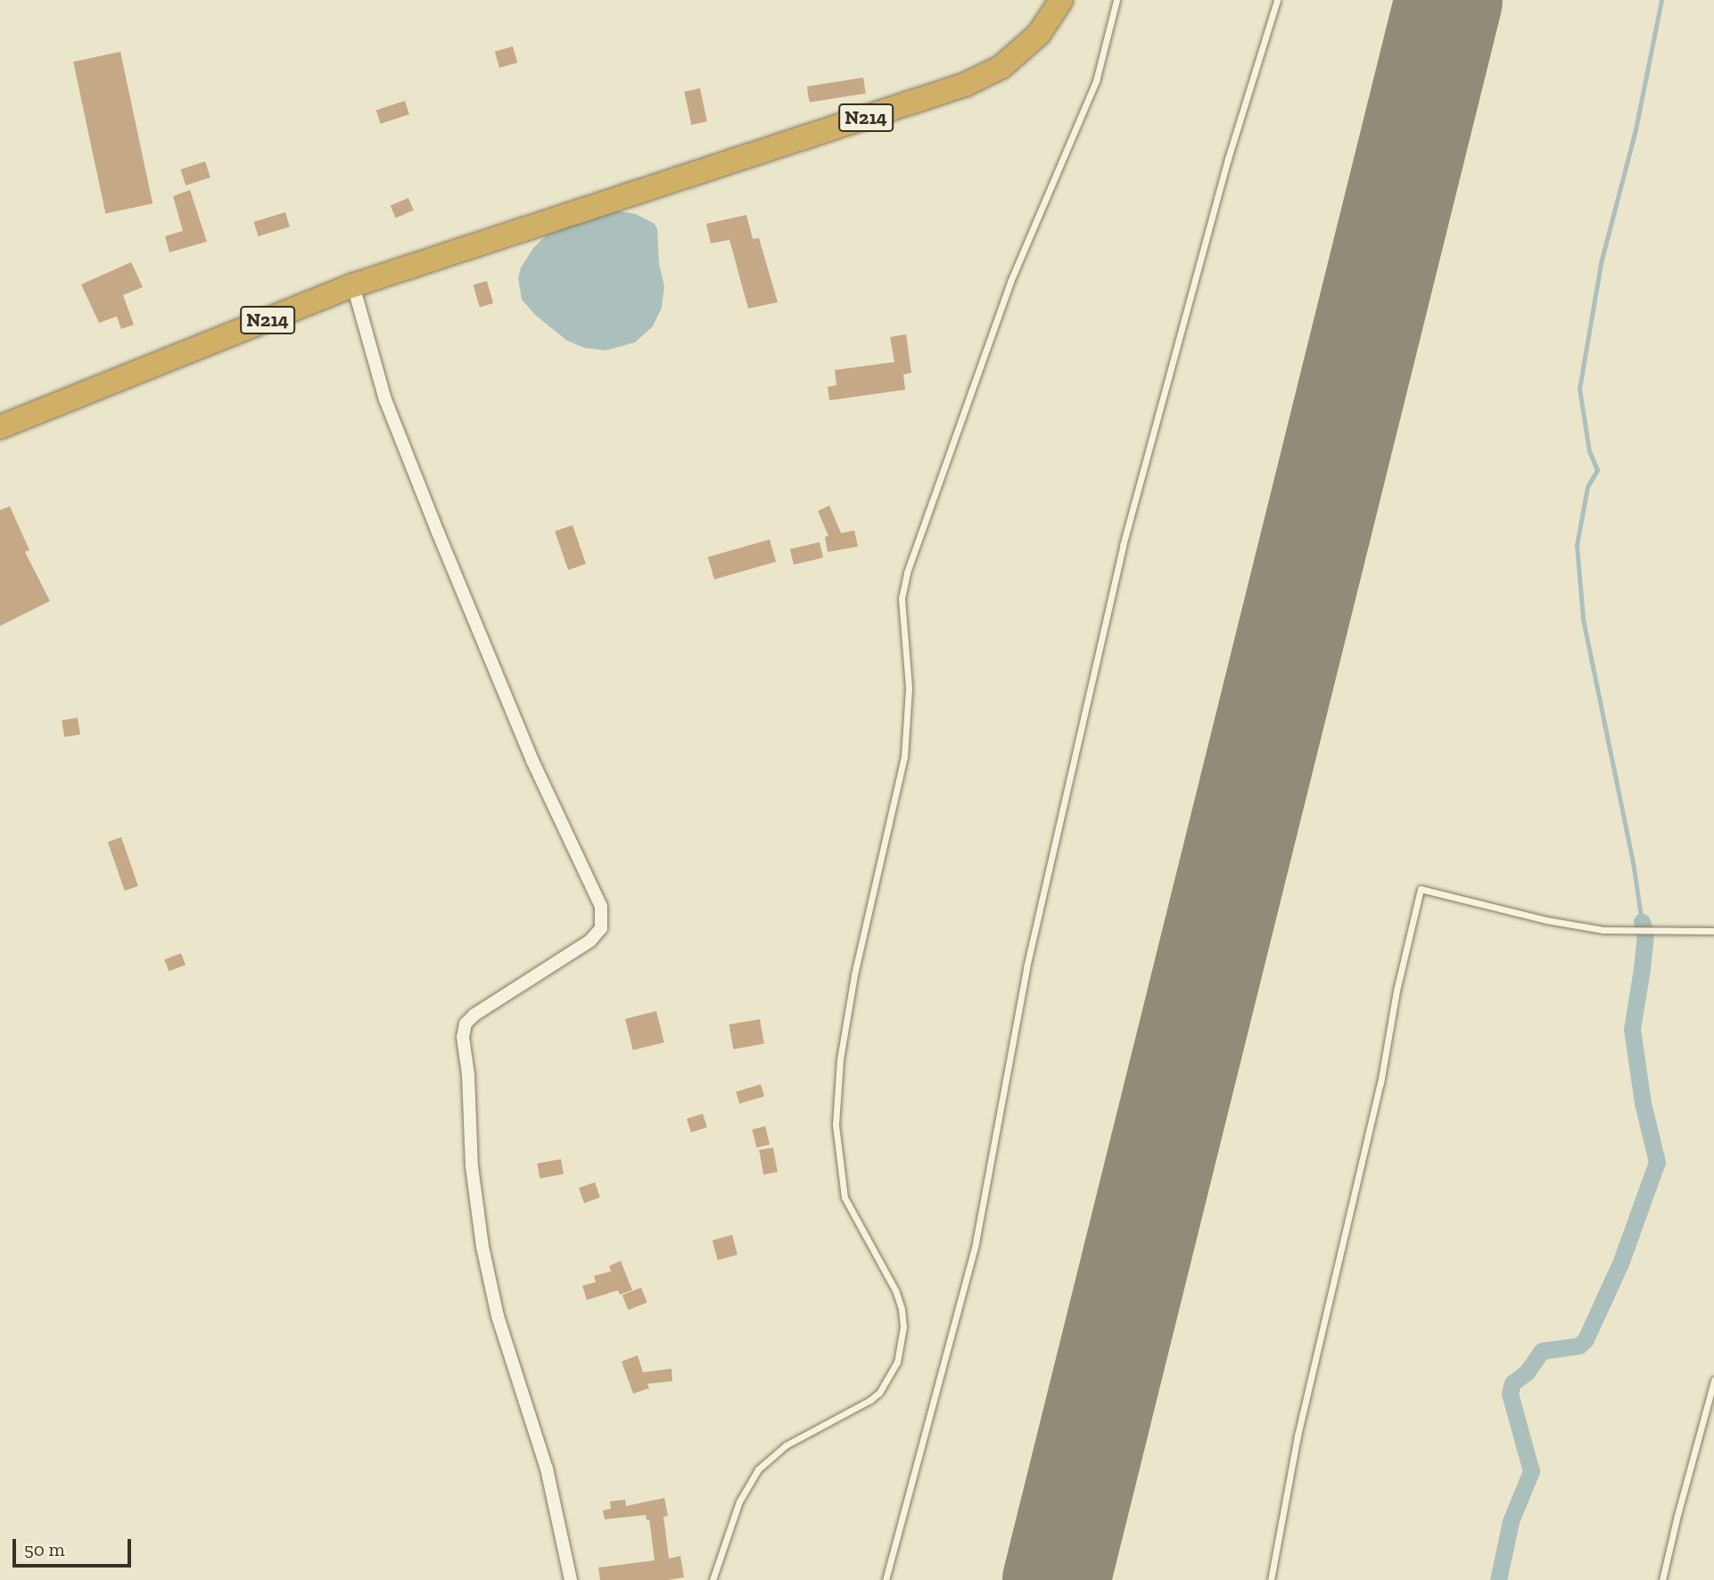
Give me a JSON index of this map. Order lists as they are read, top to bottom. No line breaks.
{"streets":{"highway":["N214"]},"scale_bar":"50 m"}
